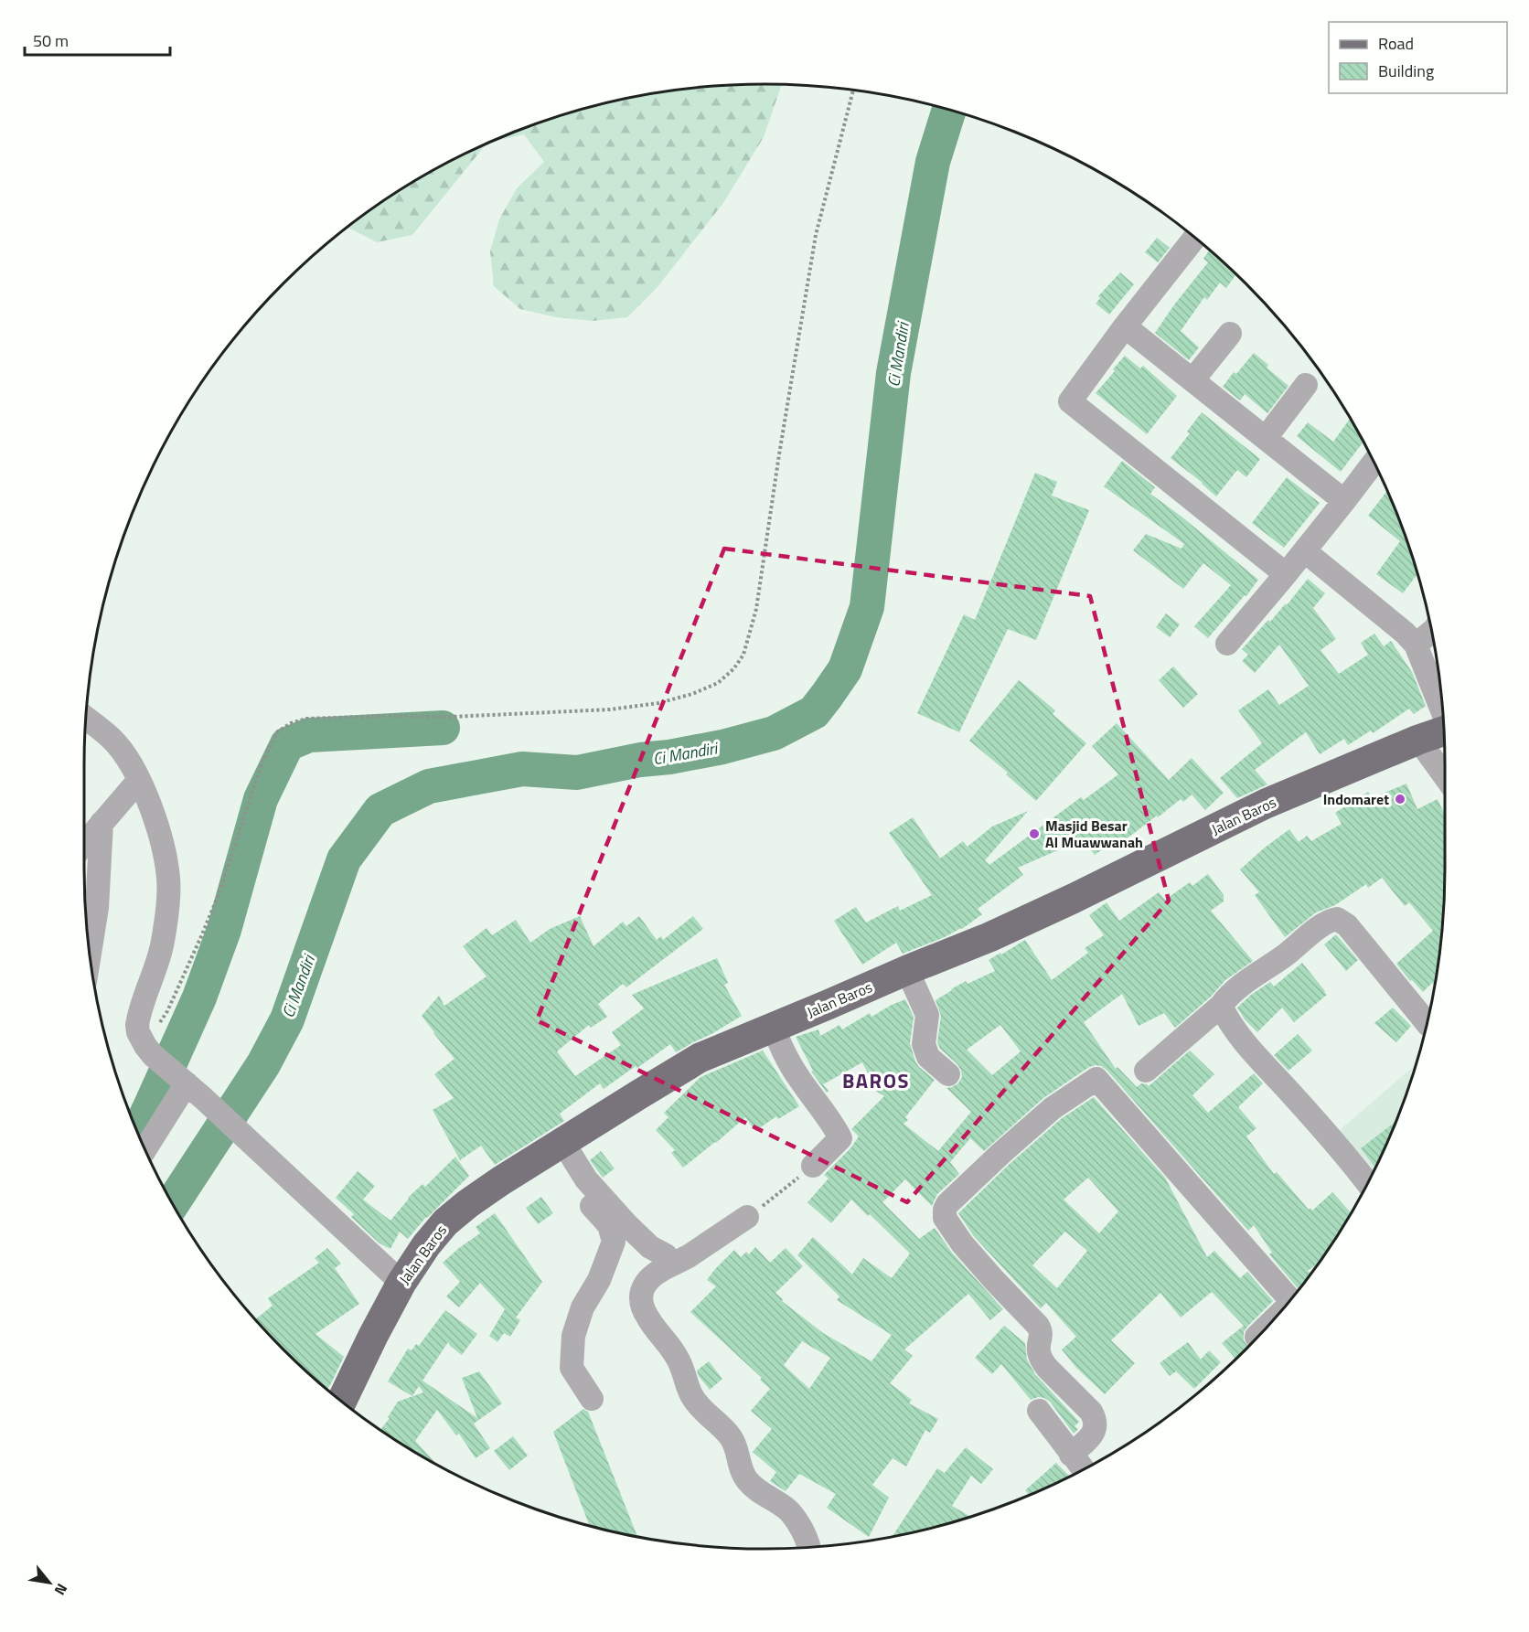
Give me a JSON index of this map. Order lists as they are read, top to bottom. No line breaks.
{"streets":{"main road":["Jalan Baros"]},"districts":["BAROS"],"water":["Ci Mandiri"],"places":["Indomaret","Masjid Besar Al Muawwanah"],"legend":["Road","Building"],"scale_bar":"50 m","north":"bottom right"}
